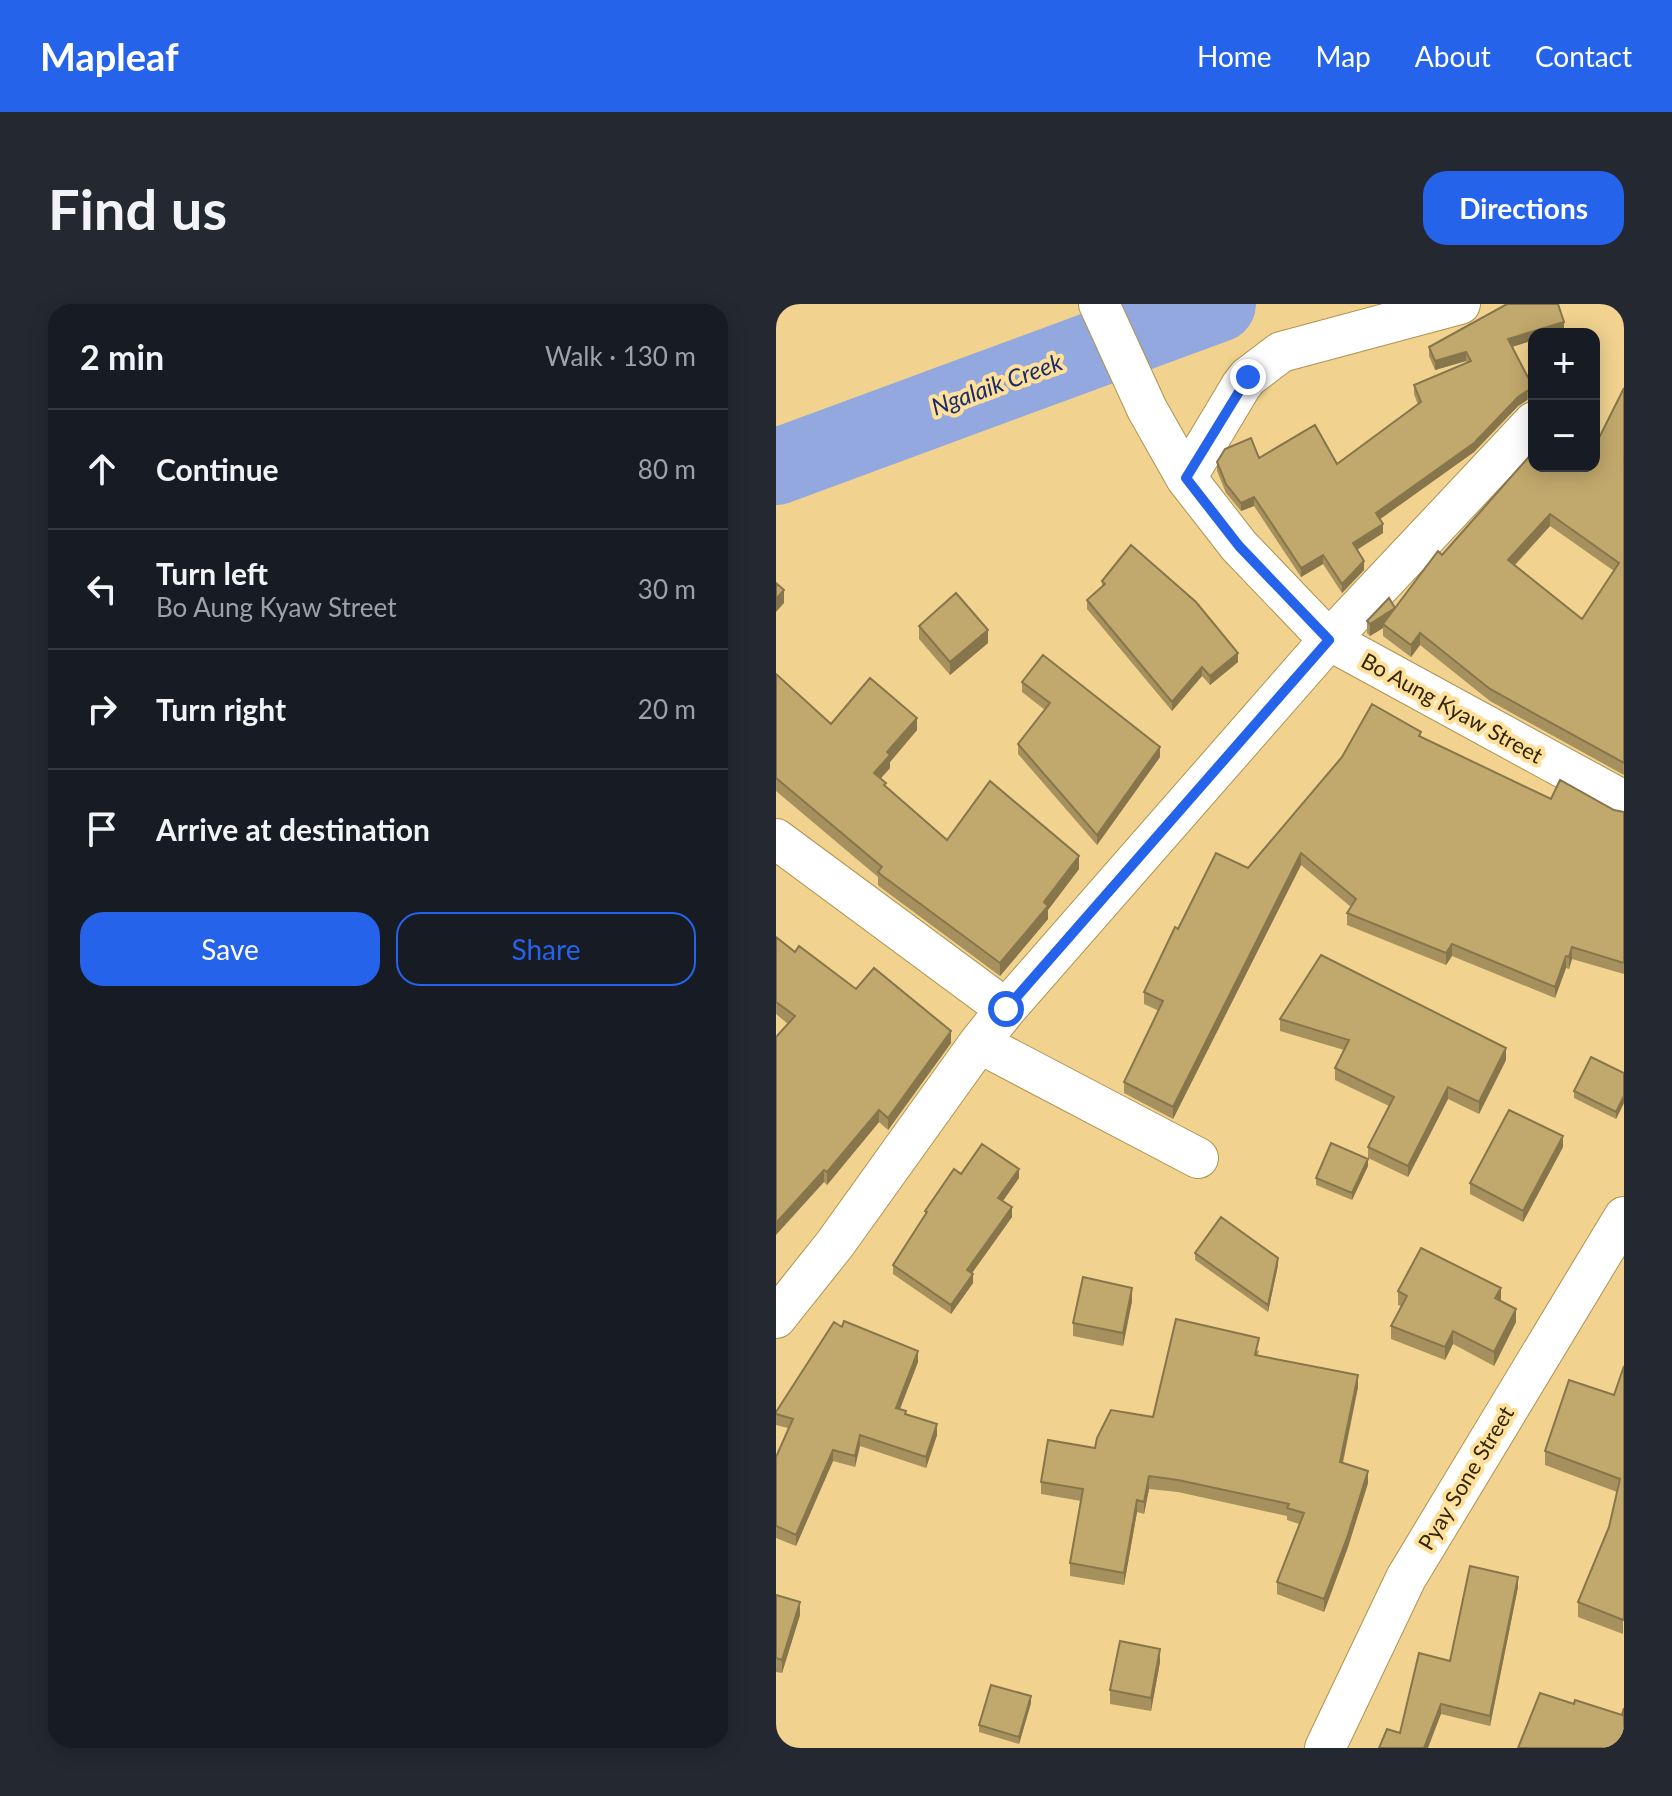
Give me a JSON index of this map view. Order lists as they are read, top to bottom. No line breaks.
{"streets":{"street":["Bo Aung Kyaw Street","Pyay Sone Street"]},"water":["Ngalaik Creek"],"page":{"header":"Mapleaf","nav":["Home","Map","About","Contact"],"buttons":["Directions",["Save","Share"]],"title":"Find us","heading":["2 min","Walk · 130 m"],"map_buttons":["+","−"],"list":[["Continue","80 m"],["Turn left","Bo Aung Kyaw Street","30 m"],["Turn right","20 m"],"Arrive at destination"]}}
